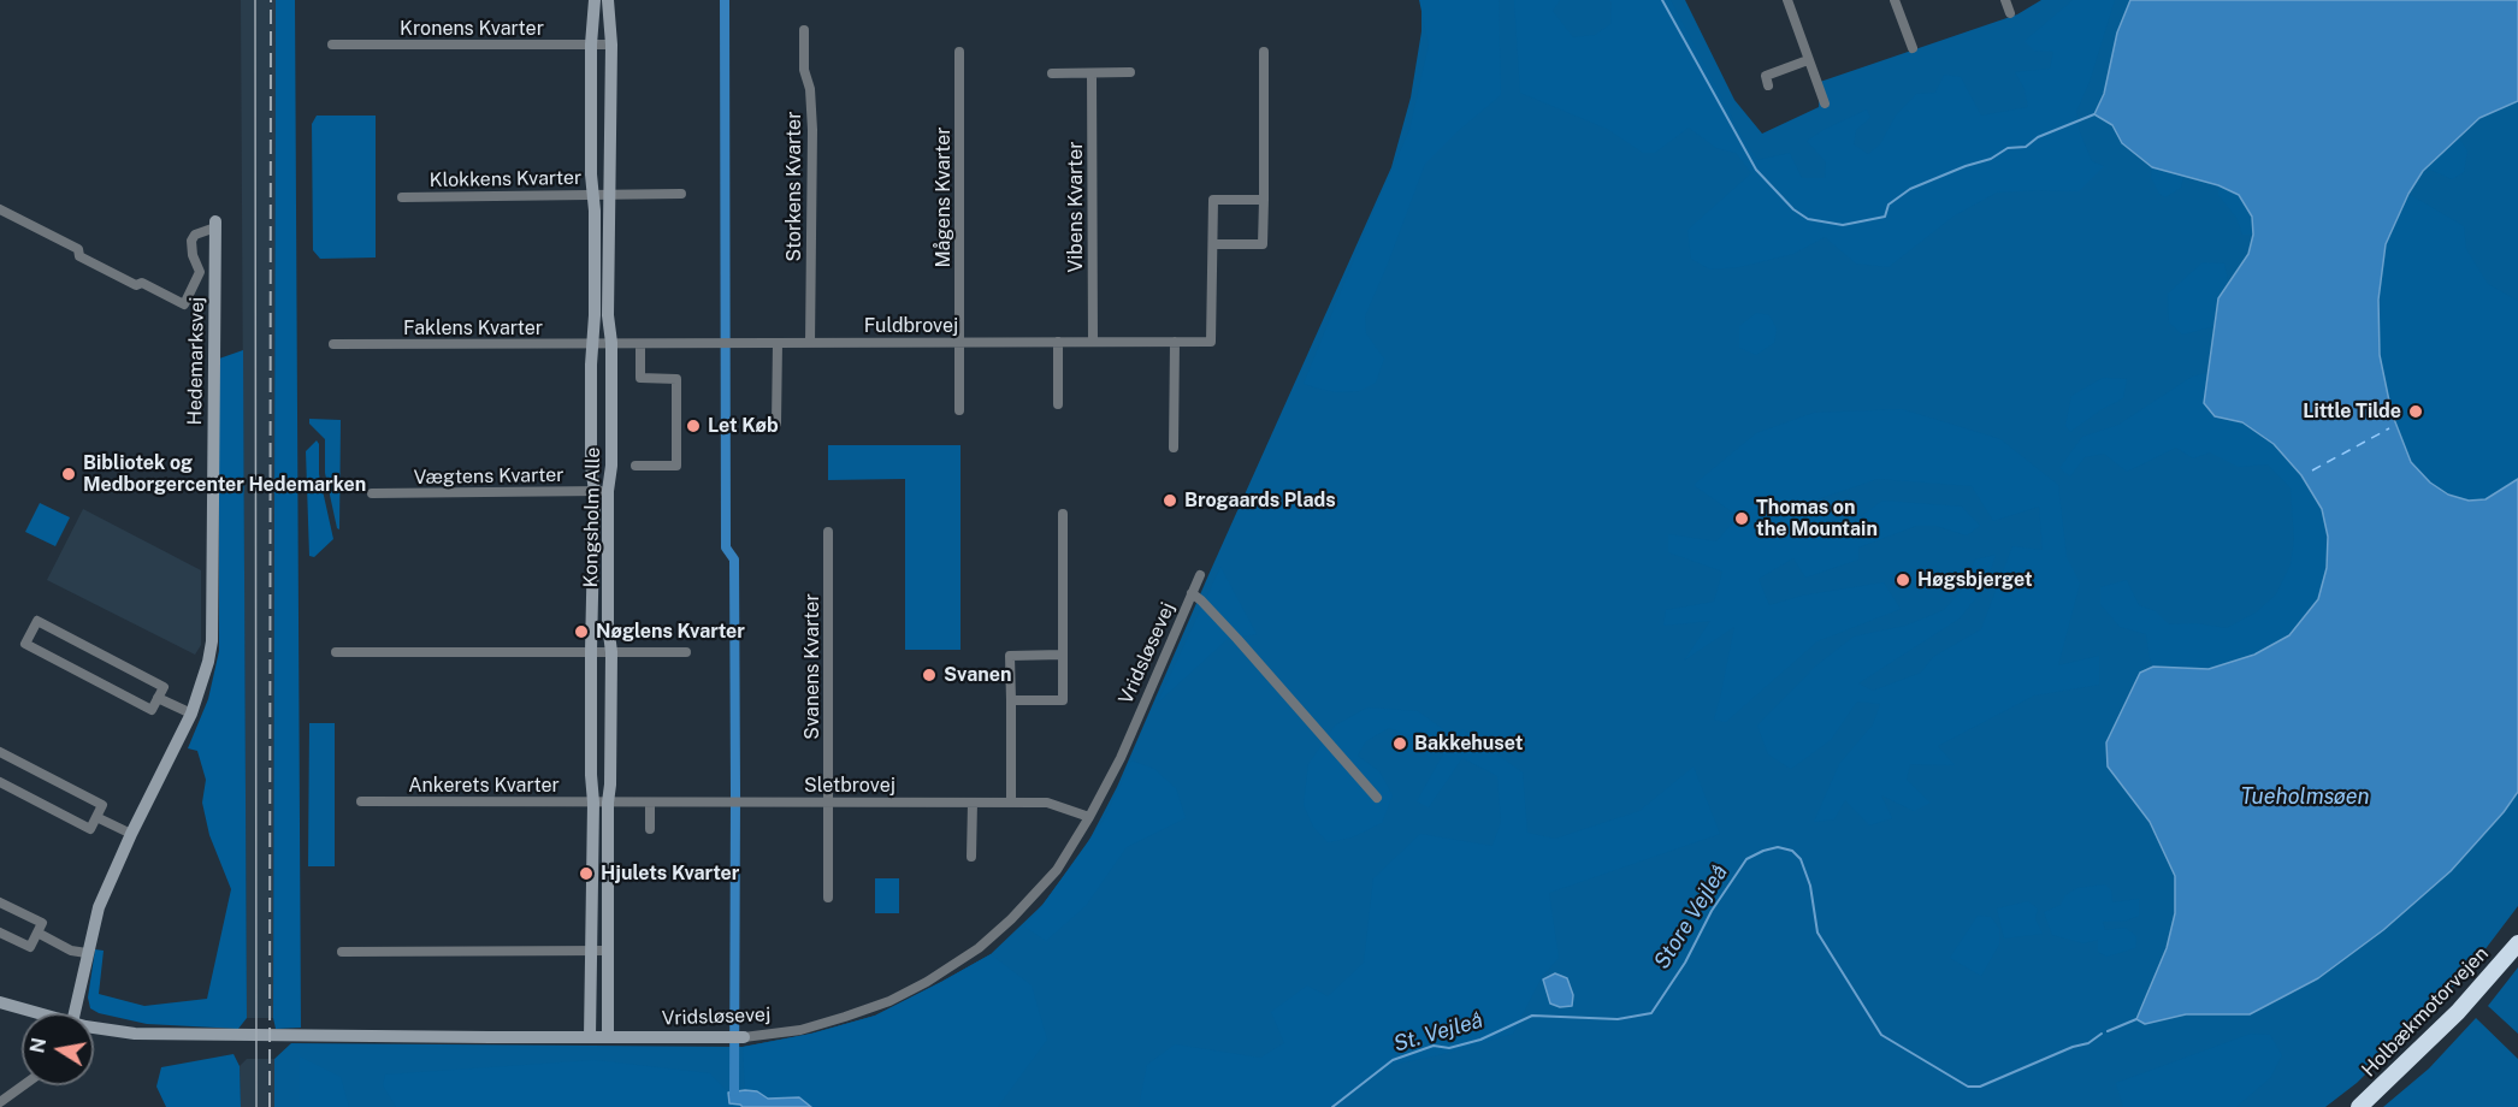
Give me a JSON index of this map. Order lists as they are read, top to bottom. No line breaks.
{"streets":{"highway":["Holbækmotorvejen"],"street":["Kronens Kvarter","Klokkens Kvarter","Storkens Kvarter","Mågens Kvarter","Vibens Kvarter","Fuldbrovej","Faklens Kvarter","Hedemarksvej","Vægtens Kvarter","Kongsholm Alle","Vridsløsevej","Svanens Kvarter","Ankerets Kvarter","Sletbrovej"]},"crossings":[["Kronens Kvarter","Kongsholm Alle"],["Klokkens Kvarter","Kongsholm Alle"],["Storkens Kvarter","Fuldbrovej"],["Mågens Kvarter","Fuldbrovej"],["Vibens Kvarter","Fuldbrovej"],["Fuldbrovej","Faklens Kvarter"],["Fuldbrovej","Kongsholm Alle"],["Faklens Kvarter","Kongsholm Alle"],["Vægtens Kvarter","Kongsholm Alle"],["Kongsholm Alle","Vridsløsevej"],["Kongsholm Alle","Ankerets Kvarter"],["Kongsholm Alle","Sletbrovej"],["Vridsløsevej","Sletbrovej"],["Svanens Kvarter","Sletbrovej"],["Ankerets Kvarter","Sletbrovej"]],"water":["Tueholmsøen","Store Vejleå","St. Vejleå"],"places":["Little Tilde","Let Køb","Bibliotek og Medborgercenter Hedemarken","Brogaards Plads","Thomas on the Mountain","Høgsbjerget","Nøglens Kvarter","Svanen","Bakkehuset","Hjulets Kvarter"],"north":"left"}
